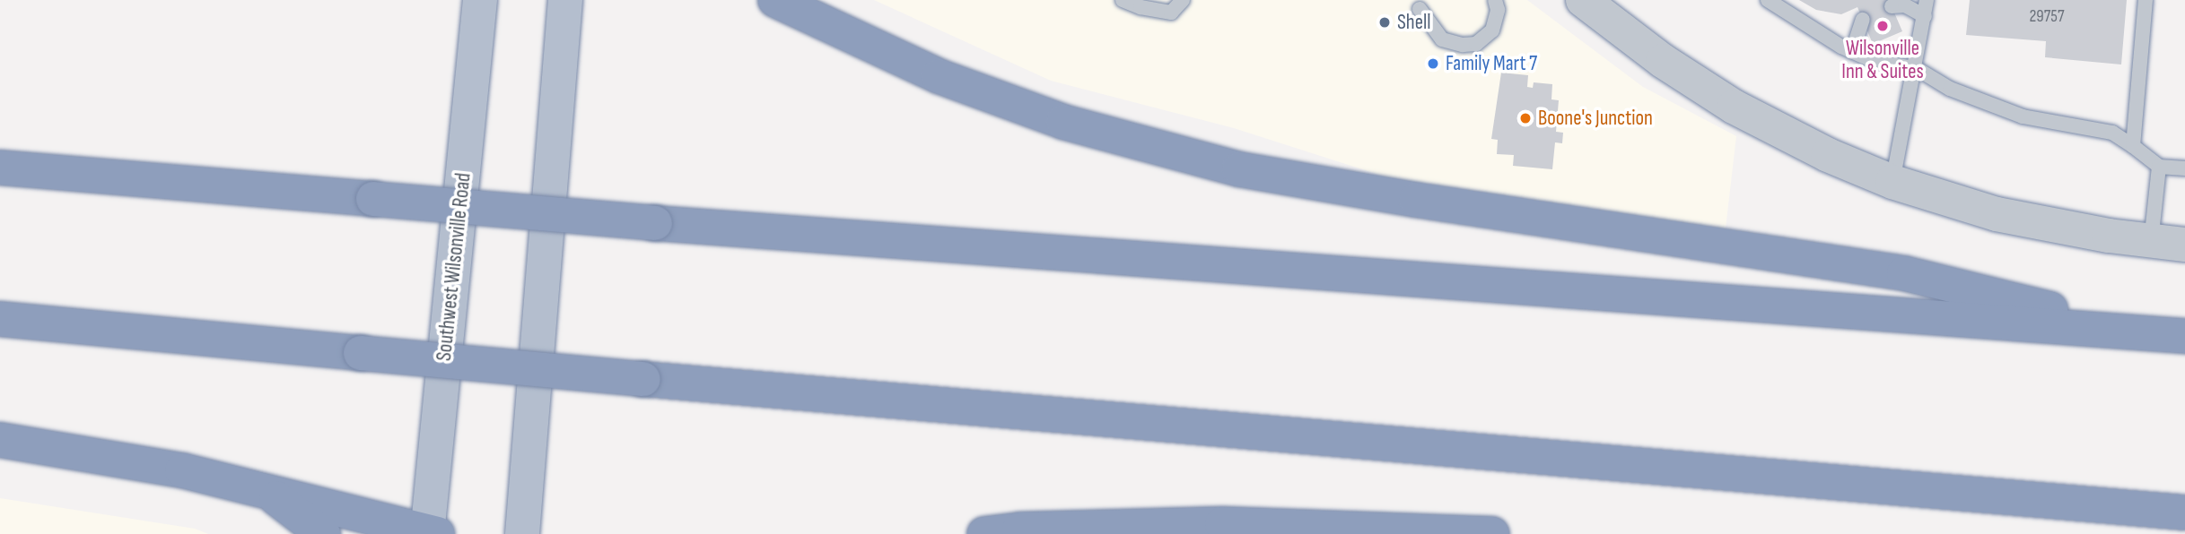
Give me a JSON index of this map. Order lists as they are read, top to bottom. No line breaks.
{"streets":{"main road":["Southwest Wilsonville Road"]},"places":["Shell","Wilsonville Inn & Suites","Family Mart 7","Boone's Junction"],"house_numbers":["29757"]}
